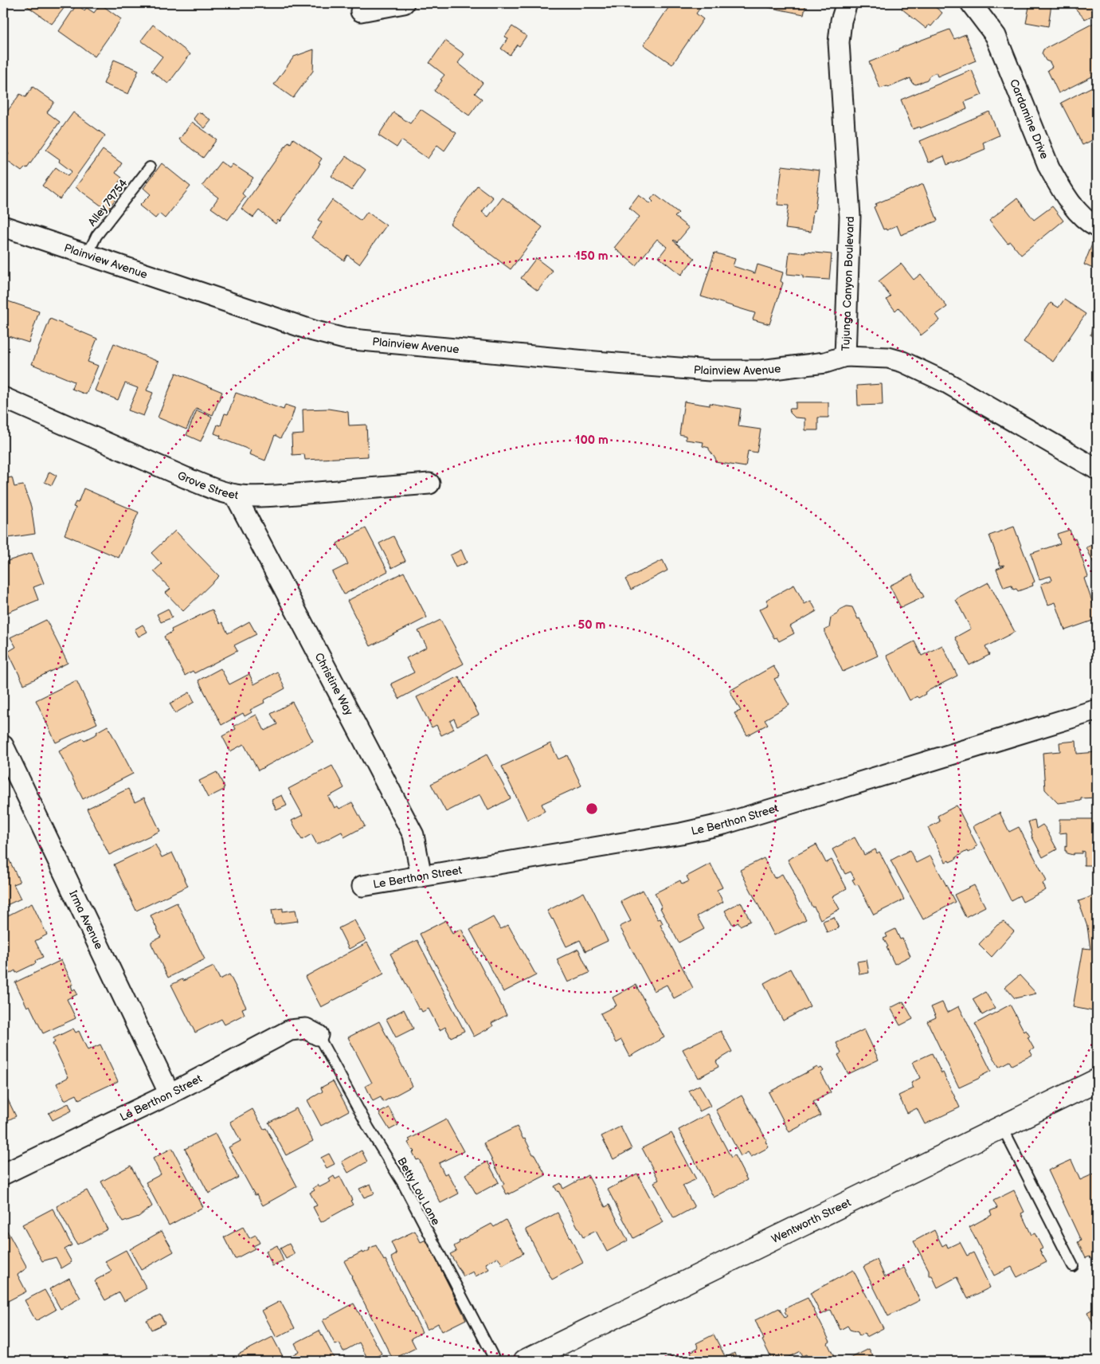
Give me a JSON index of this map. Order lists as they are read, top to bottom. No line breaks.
{"streets":{"street":["Cardamine Drive","Plainview Avenue","Tujunga Canyon Boulevard","Grove Street","Christine Way","Le Berthon Street","Irma Avenue","Wentworth Street"],"lane":["Alley 79754","Betty Lou Lane"]},"crossings":[["Alley 79754","Plainview Avenue"],["Plainview Avenue","Tujunga Canyon Boulevard"],["Grove Street","Christine Way"],["Christine Way","Le Berthon Street"],["Le Berthon Street","Irma Avenue"],["Le Berthon Street","Betty Lou Lane"]],"rings":["150 m","100 m","50 m"]}
